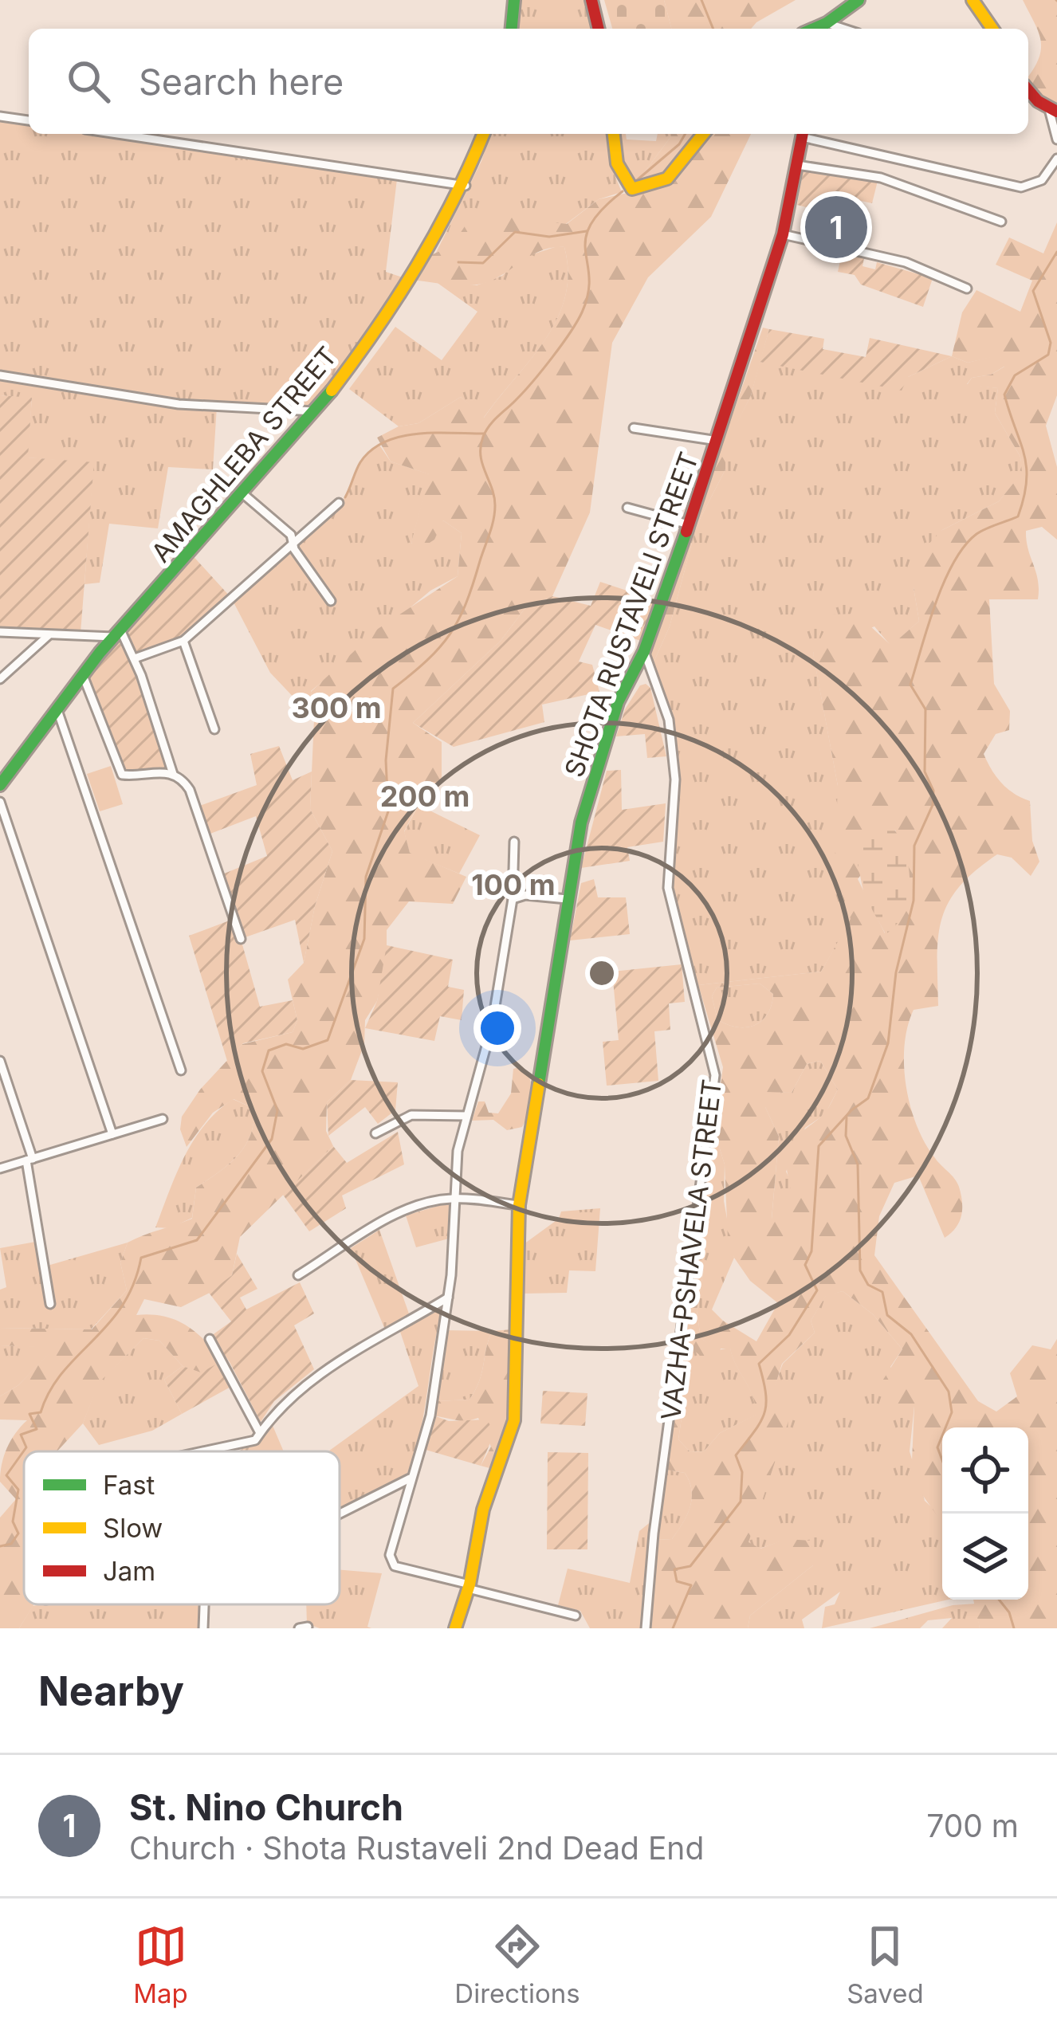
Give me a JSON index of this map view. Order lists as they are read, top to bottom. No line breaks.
{"streets":{"street":["AMAGHLEBA STREET","SHOTA RUSTAVELI STREET","VAZHA-PSHAVELA STREET"]},"crossings":[["SHOTA RUSTAVELI STREET","VAZHA-PSHAVELA STREET"]],"legend":["Fast","Slow","Jam"],"page":{"search":"Search here","pins":"1","heading":"Nearby","list":[{"mark":"1","name":"St. Nino Church","note":"Church · Shota Rustaveli 2nd Dead End","value":"700 m"}],"nav":["Map","Directions","Saved"]},"rings":["300 m","200 m","100 m"]}
